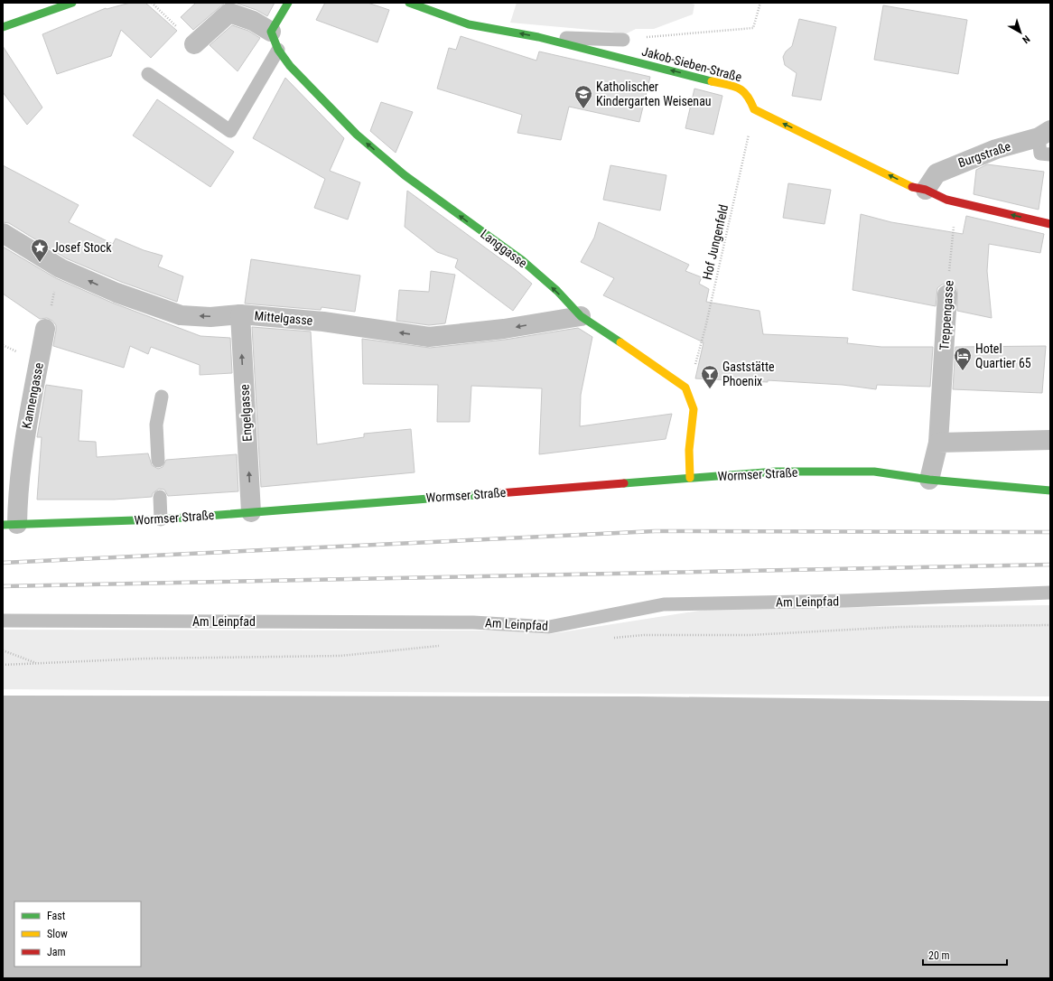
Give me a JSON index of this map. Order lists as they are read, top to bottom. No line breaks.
{"streets":{"street":["Jakob-Sieben-Straße","Burgstraße","Langgasse","Treppengasse","Mittelgasse","Kannengasse","Engelgasse","Wormser Straße"],"lane":["Am Leinpfad"],"path":["Hof Jungenfeld"]},"crossings":[["Jakob-Sieben-Straße","Hof Jungenfeld"],["Langgasse","Mittelgasse"],["Langgasse","Wormser Straße"],["Mittelgasse","Engelgasse"],["Kannengasse","Wormser Straße"],["Engelgasse","Wormser Straße"]],"one_way":["Jakob-Sieben-Straße","Langgasse","Mittelgasse","Engelgasse"],"places":{"school or university":["Katholischer Kindergarten Weisenau"],"place":["Josef Stock"],"hotel":["Hotel Quartier 65"],"bar":["Gaststätte Phoenix"]},"legend":["Fast","Slow","Jam"],"scale_bar":"20 m","north":"bottom right"}
